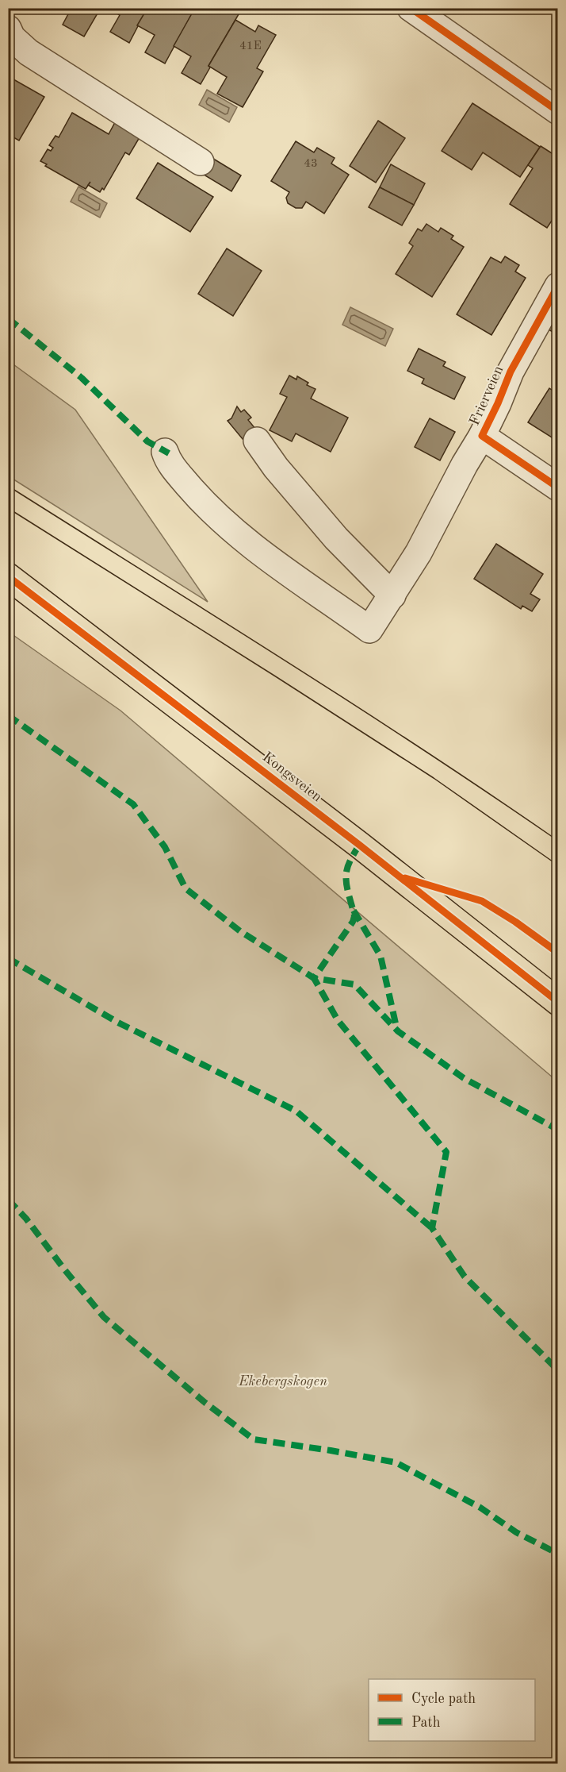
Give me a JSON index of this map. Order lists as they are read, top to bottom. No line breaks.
{"streets":{"main road":["Kongsveien"],"street":["Frierveien"]},"parks":["Ekebergskogen"],"house_numbers":["41E","43"],"legend":["Cycle path","Path"]}
